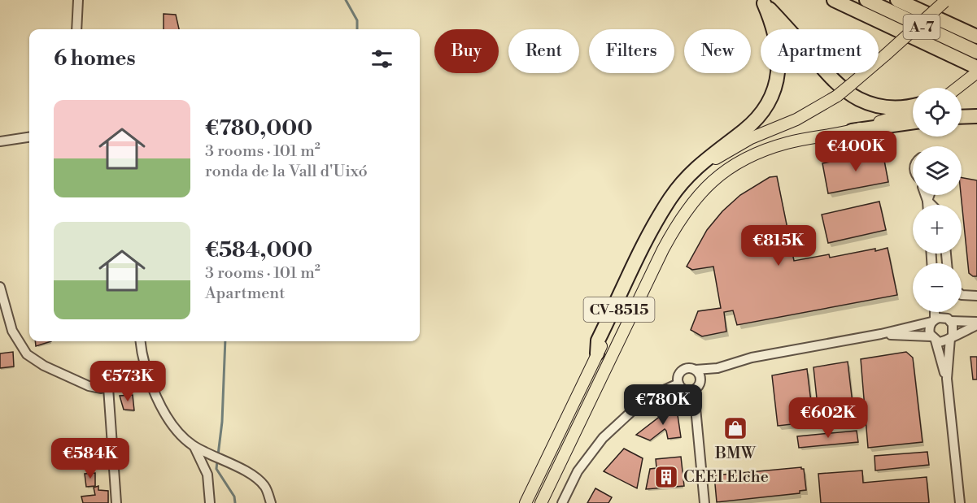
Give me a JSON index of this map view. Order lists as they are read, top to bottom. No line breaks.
{"streets":{"highway":["A-7"],"main road":["CV-8515"]},"places":{"shop":["BMW"],"building":["CEEI Elche"]},"page":{"chip":["Buy","Rent","Filters","New","Apartment"],"heading":"6 homes","map_buttons":["+","−"],"list":[{"name":"€780,000","note":"3 rooms · 101 m² · ronda de la Vall d'Uixó"},{"name":"€584,000","note":"3 rooms · 101 m² · Apartment"}],"price":["€400K","€815K","€573K","€780K","€602K","€584K"]}}
